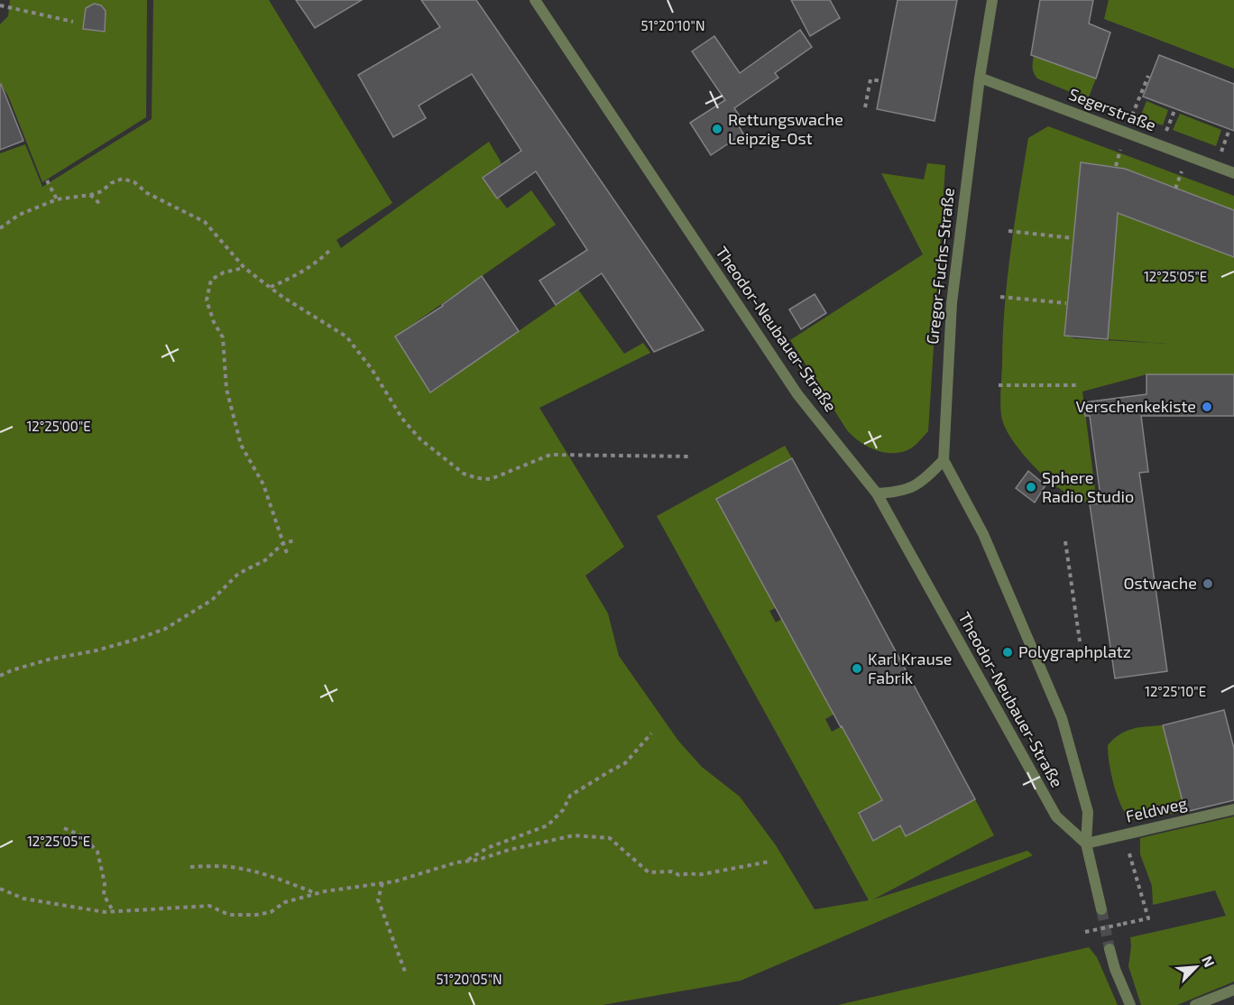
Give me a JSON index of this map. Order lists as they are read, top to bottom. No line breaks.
{"streets":{"street":["Segerstraße","Gregor-Fuchs-Straße","Theodor-Neubauer-Straße","Feldweg"]},"crossings":[["Segerstraße","Gregor-Fuchs-Straße"],["Gregor-Fuchs-Straße","Theodor-Neubauer-Straße"],["Theodor-Neubauer-Straße","Feldweg"]],"places":["Rettungswache Leipzig-Ost","Verschenkekiste","Sphere Radio Studio","Ostwache","Polygraphplatz","Karl Krause Fabrik"],"north":"top right","coordinates":["51°20'10\"N","12°25'05\"E","12°25'00\"E","12°25'10\"E","51°20'05\"N"]}
